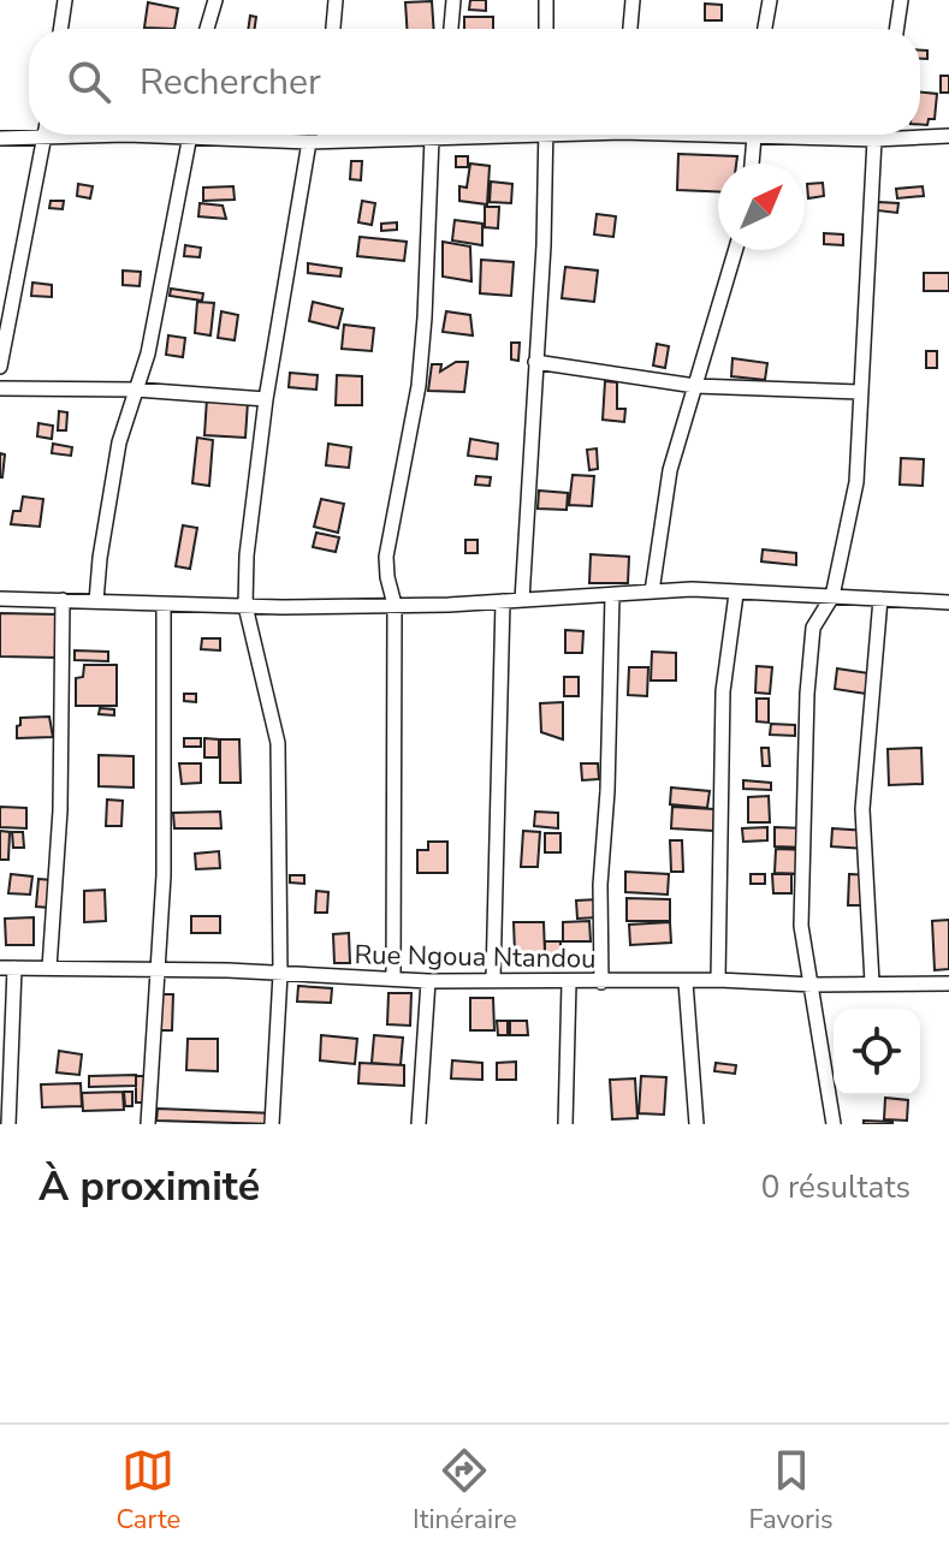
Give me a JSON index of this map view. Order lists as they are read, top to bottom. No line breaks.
{"streets":{"street":["Rue Ngoua Ntandou"]},"north":"top right","page":{"search":"Rechercher","heading":["À proximité","0 résultats"],"nav":["Carte","Itinéraire","Favoris"]}}
